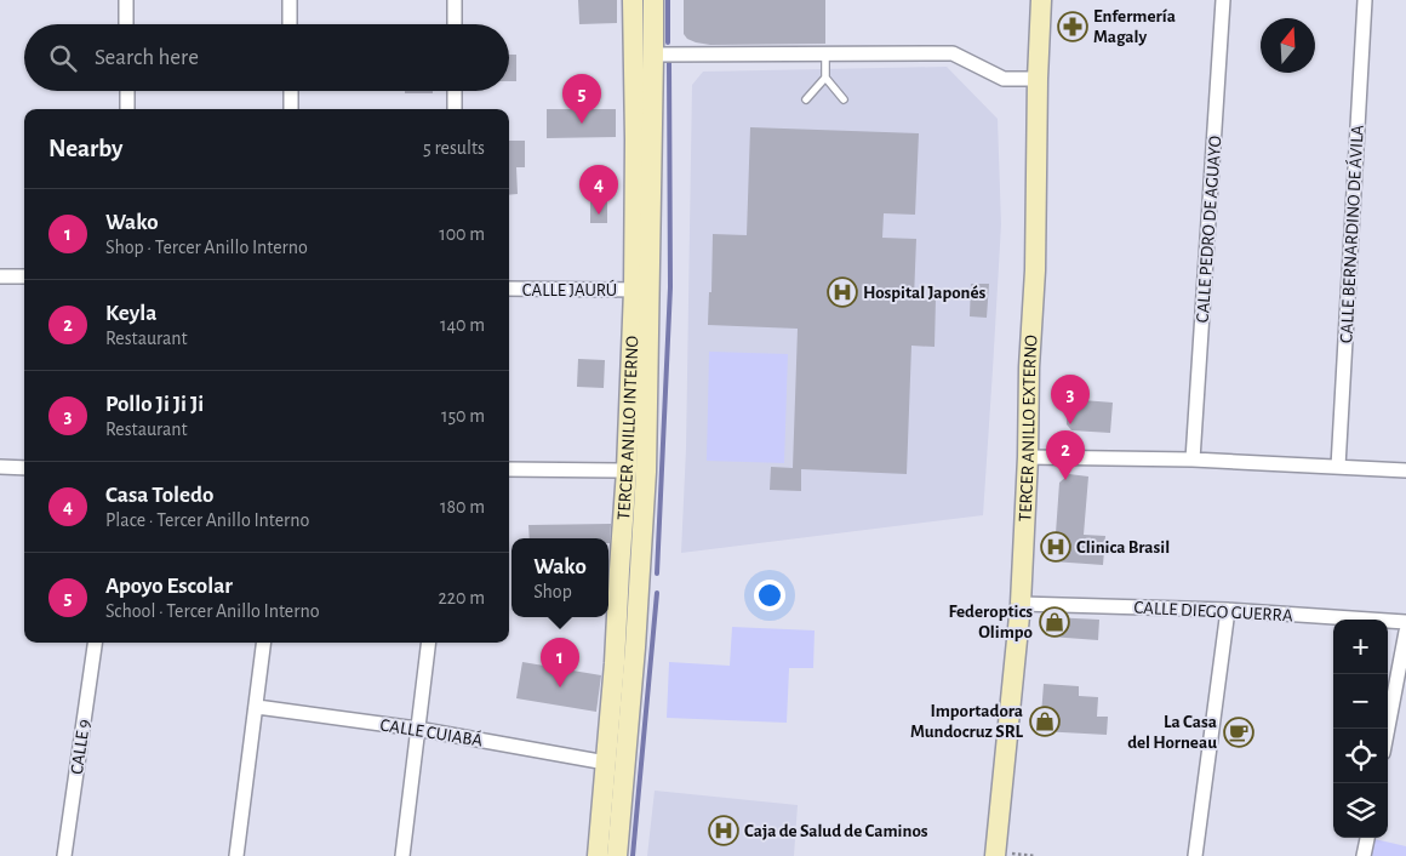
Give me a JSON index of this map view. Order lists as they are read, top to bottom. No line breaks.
{"streets":{"main road":["TERCER ANILLO INTERNO","TERCER ANILLO EXTERNO"],"street":["CALLE PEDRO DE AGUAYO","CALLE BERNARDINO DE ÁVILA","CALLE JAURÚ","CALLE DIEGO GUERRA","CALLE CUIABÁ","CALLE 9"]},"crossings":[["CALLE JAURÚ","TERCER ANILLO INTERNO"],["TERCER ANILLO INTERNO","CALLE CUIABÁ"],["TERCER ANILLO EXTERNO","CALLE DIEGO GUERRA"]],"places":{"pharmacy":["Enfermería Magaly"],"hospital":["Hospital Japonés","Clinica Brasil","Caja de Salud de Caminos"],"shop":["Federoptics Olimpo","Importadora Mundocruz SRL"],"cafe":["La Casa del Horneau"]},"north":"top","page":{"search":"Search here","pins":["5","4","3","2","1"],"heading":["Nearby","5 results"],"list":[{"mark":"1","name":"Wako","note":"Shop · Tercer Anillo Interno","value":"100 m"},{"mark":"2","name":"Keyla","note":"Restaurant","value":"140 m"},{"mark":"3","name":"Pollo Ji Ji Ji","note":"Restaurant","value":"150 m"},{"mark":"4","name":"Casa Toledo","note":"Place · Tercer Anillo Interno","value":"180 m"},{"mark":"5","name":"Apoyo Escolar","note":"School · Tercer Anillo Interno","value":"220 m"}],"popup":["Wako","Shop"],"map_buttons":["+","−"]}}
